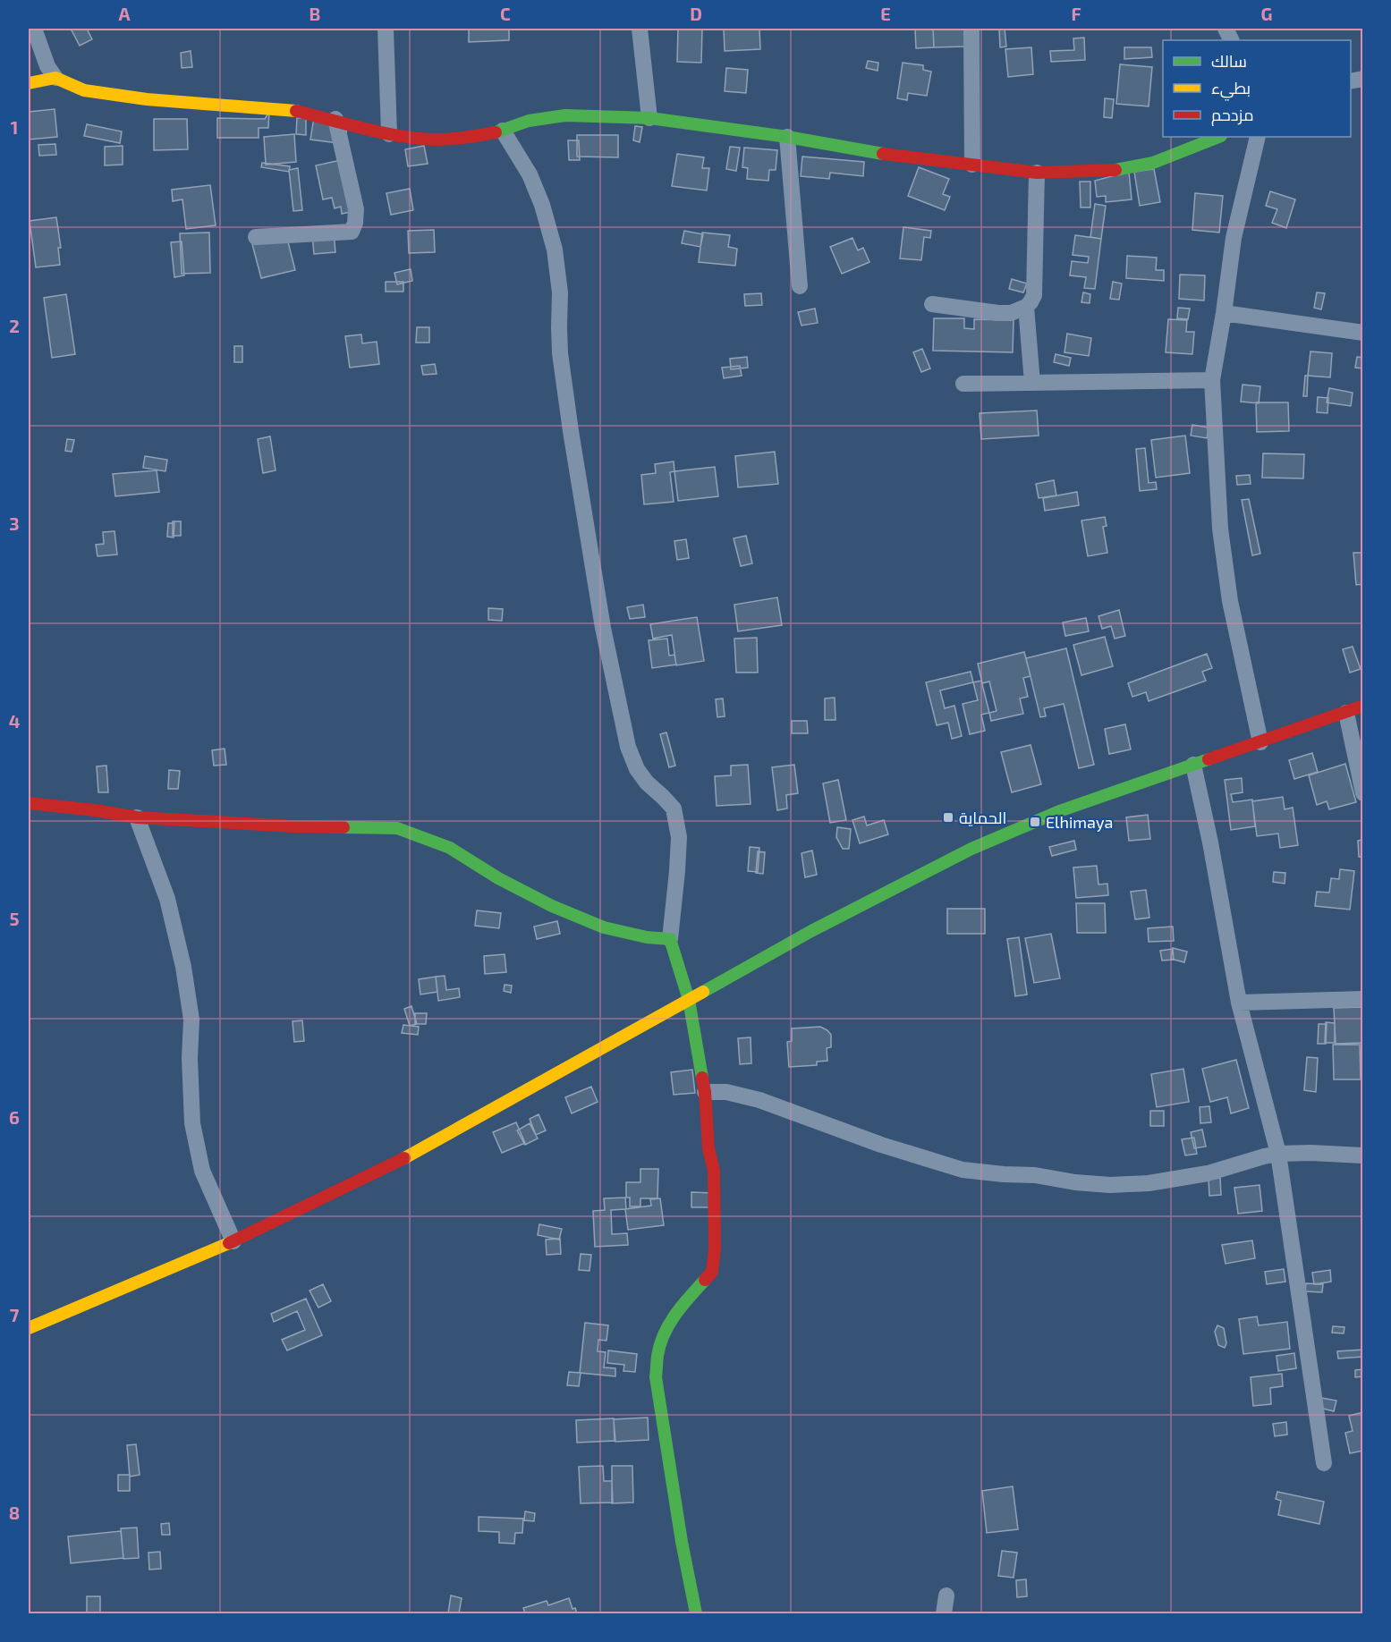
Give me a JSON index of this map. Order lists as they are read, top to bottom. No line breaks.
{"places":{"transit":["الحماية","Elhimaya"]},"legend":["سالك","بطيء","مزدحم"],"grid":{"columns":["A","B","C","D","E","F","G"],"rows":["1","2","3","4","5","6","7","8"]}}
